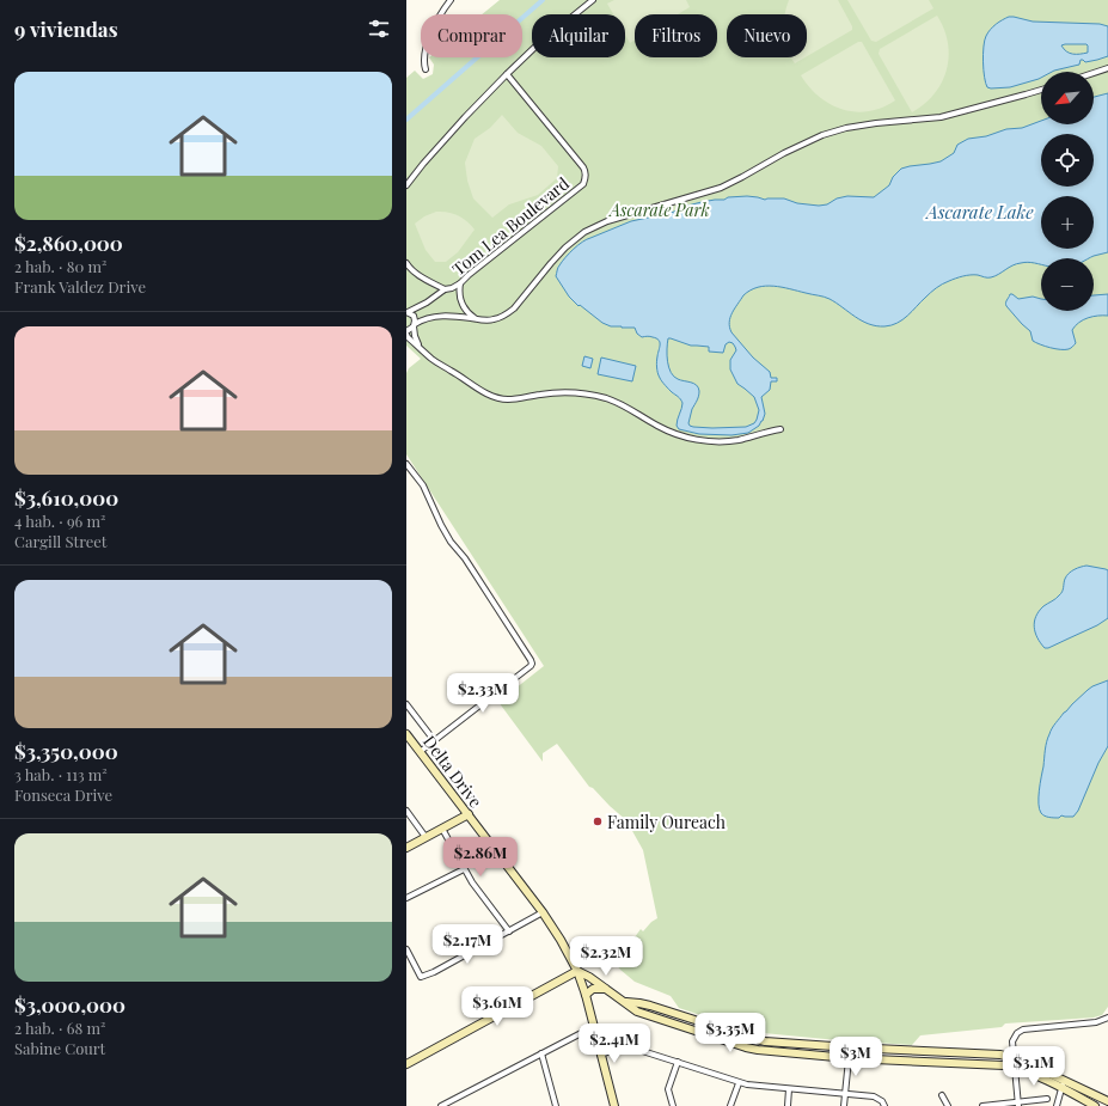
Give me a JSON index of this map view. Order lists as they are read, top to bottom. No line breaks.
{"streets":{"main road":["Delta Drive"],"street":["Tom Lea Boulevard"]},"water":["Ascarate Lake"],"parks":["Ascarate Park"],"places":["Family Oureach"],"north":"bottom left","page":{"heading":"9 viviendas","chip":["Comprar","Alquilar","Filtros","Nuevo"],"list":[{"name":"$2,860,000","note":"2 hab. · 80 m² · Frank Valdez Drive"},{"name":"$3,610,000","note":"4 hab. · 96 m² · Cargill Street"},{"name":"$3,350,000","note":"3 hab. · 113 m² · Fonseca Drive"},{"name":"$3,000,000","note":"2 hab. · 68 m² · Sabine Court"}],"map_buttons":["+","−"],"price":["$2.33M","$2.86M","$2.17M","$2.32M","$3.61M","$3.35M","$2.41M","$3M","$3.1M"]}}
